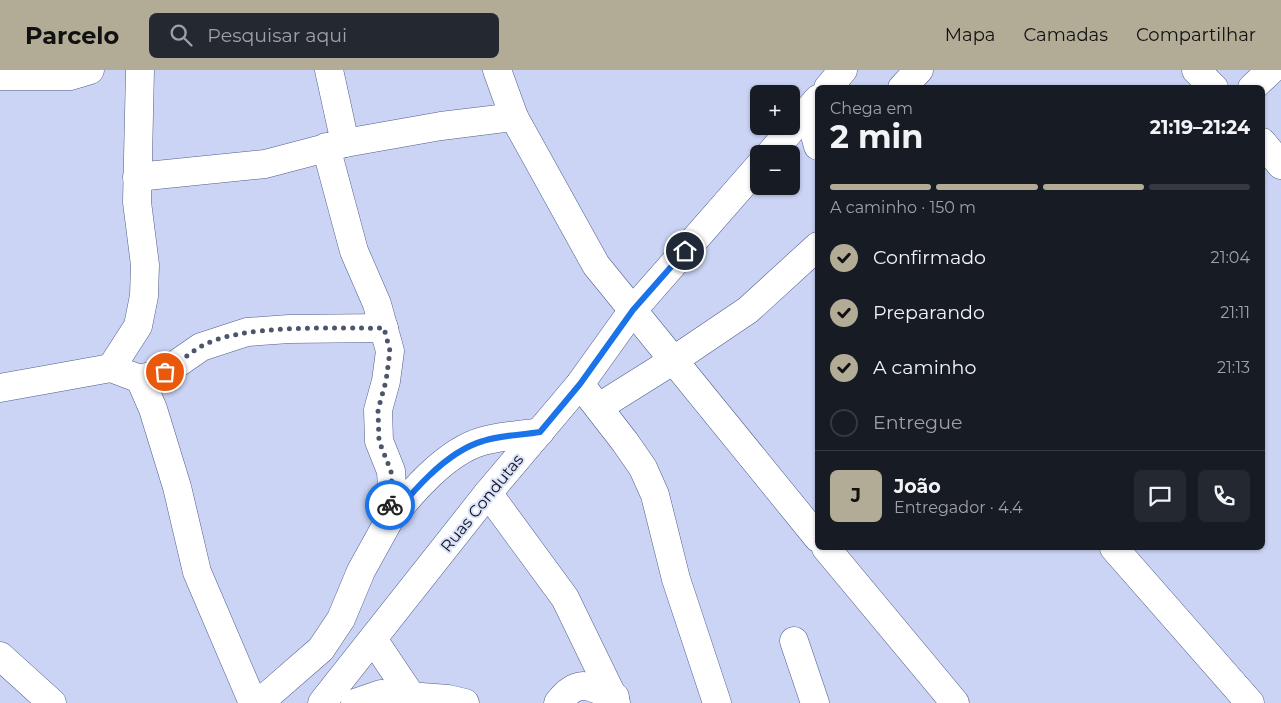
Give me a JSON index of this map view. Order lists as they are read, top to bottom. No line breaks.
{"streets":{"street":["Ruas Condutas"]},"page":{"header":"Parcelo","search":"Pesquisar aqui","nav":["Mapa","Camadas","Compartilhar"],"map_buttons":["+","−"],"heading":["2 min","Chega em","21:19–21:24"],"panel":["João","Entregador · 4.4"],"bar":"A caminho · 150 m","list":[["Confirmado","21:04"],["Preparando","21:11"],["A caminho","21:13"],"Entregue"],"round":"J"}}
